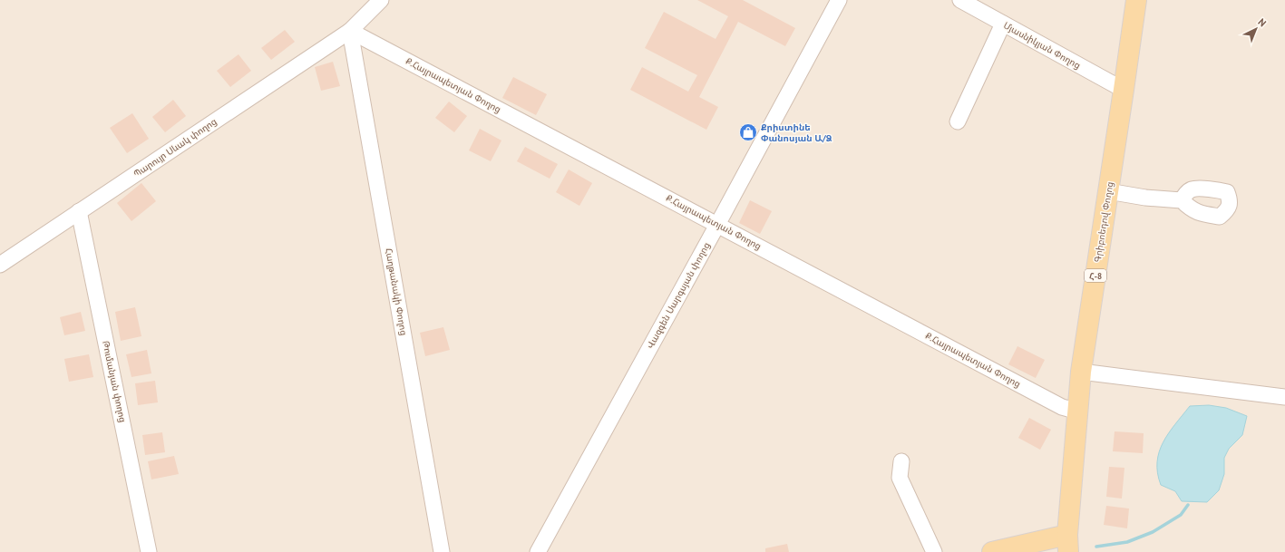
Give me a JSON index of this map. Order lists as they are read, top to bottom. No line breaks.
{"streets":{"main road":["Գրիբոեդով Փողոց","Հ-8"],"street":["Մյասնիկյան Փողոց","Ք.Հայրապետյան Փողոց","Պարույր Սևակ փողոց","Հաղթանակի Փողոց","Վազգեն Սարգսյան փողոց","Թումանյան փողոց"]},"crossings":[["Մյասնիկյան Փողոց","Գրիբոեդով Փողոց"],["Ք.Հայրապետյան Փողոց","Պարույր Սևակ փողոց"],["Ք.Հայրապետյան Փողոց","Գրիբոեդով Փողոց"],["Ք.Հայրապետյան Փողոց","Հաղթանակի Փողոց"],["Ք.Հայրապետյան Փողոց","Վազգեն Սարգսյան փողոց"],["Պարույր Սևակ փողոց","Հաղթանակի Փողոց"],["Պարույր Սևակ փողոց","Թումանյան փողոց"]],"places":{"shop":["Քրիստինե Փանոսյան Ա/Ձ"]},"north":"top right"}
